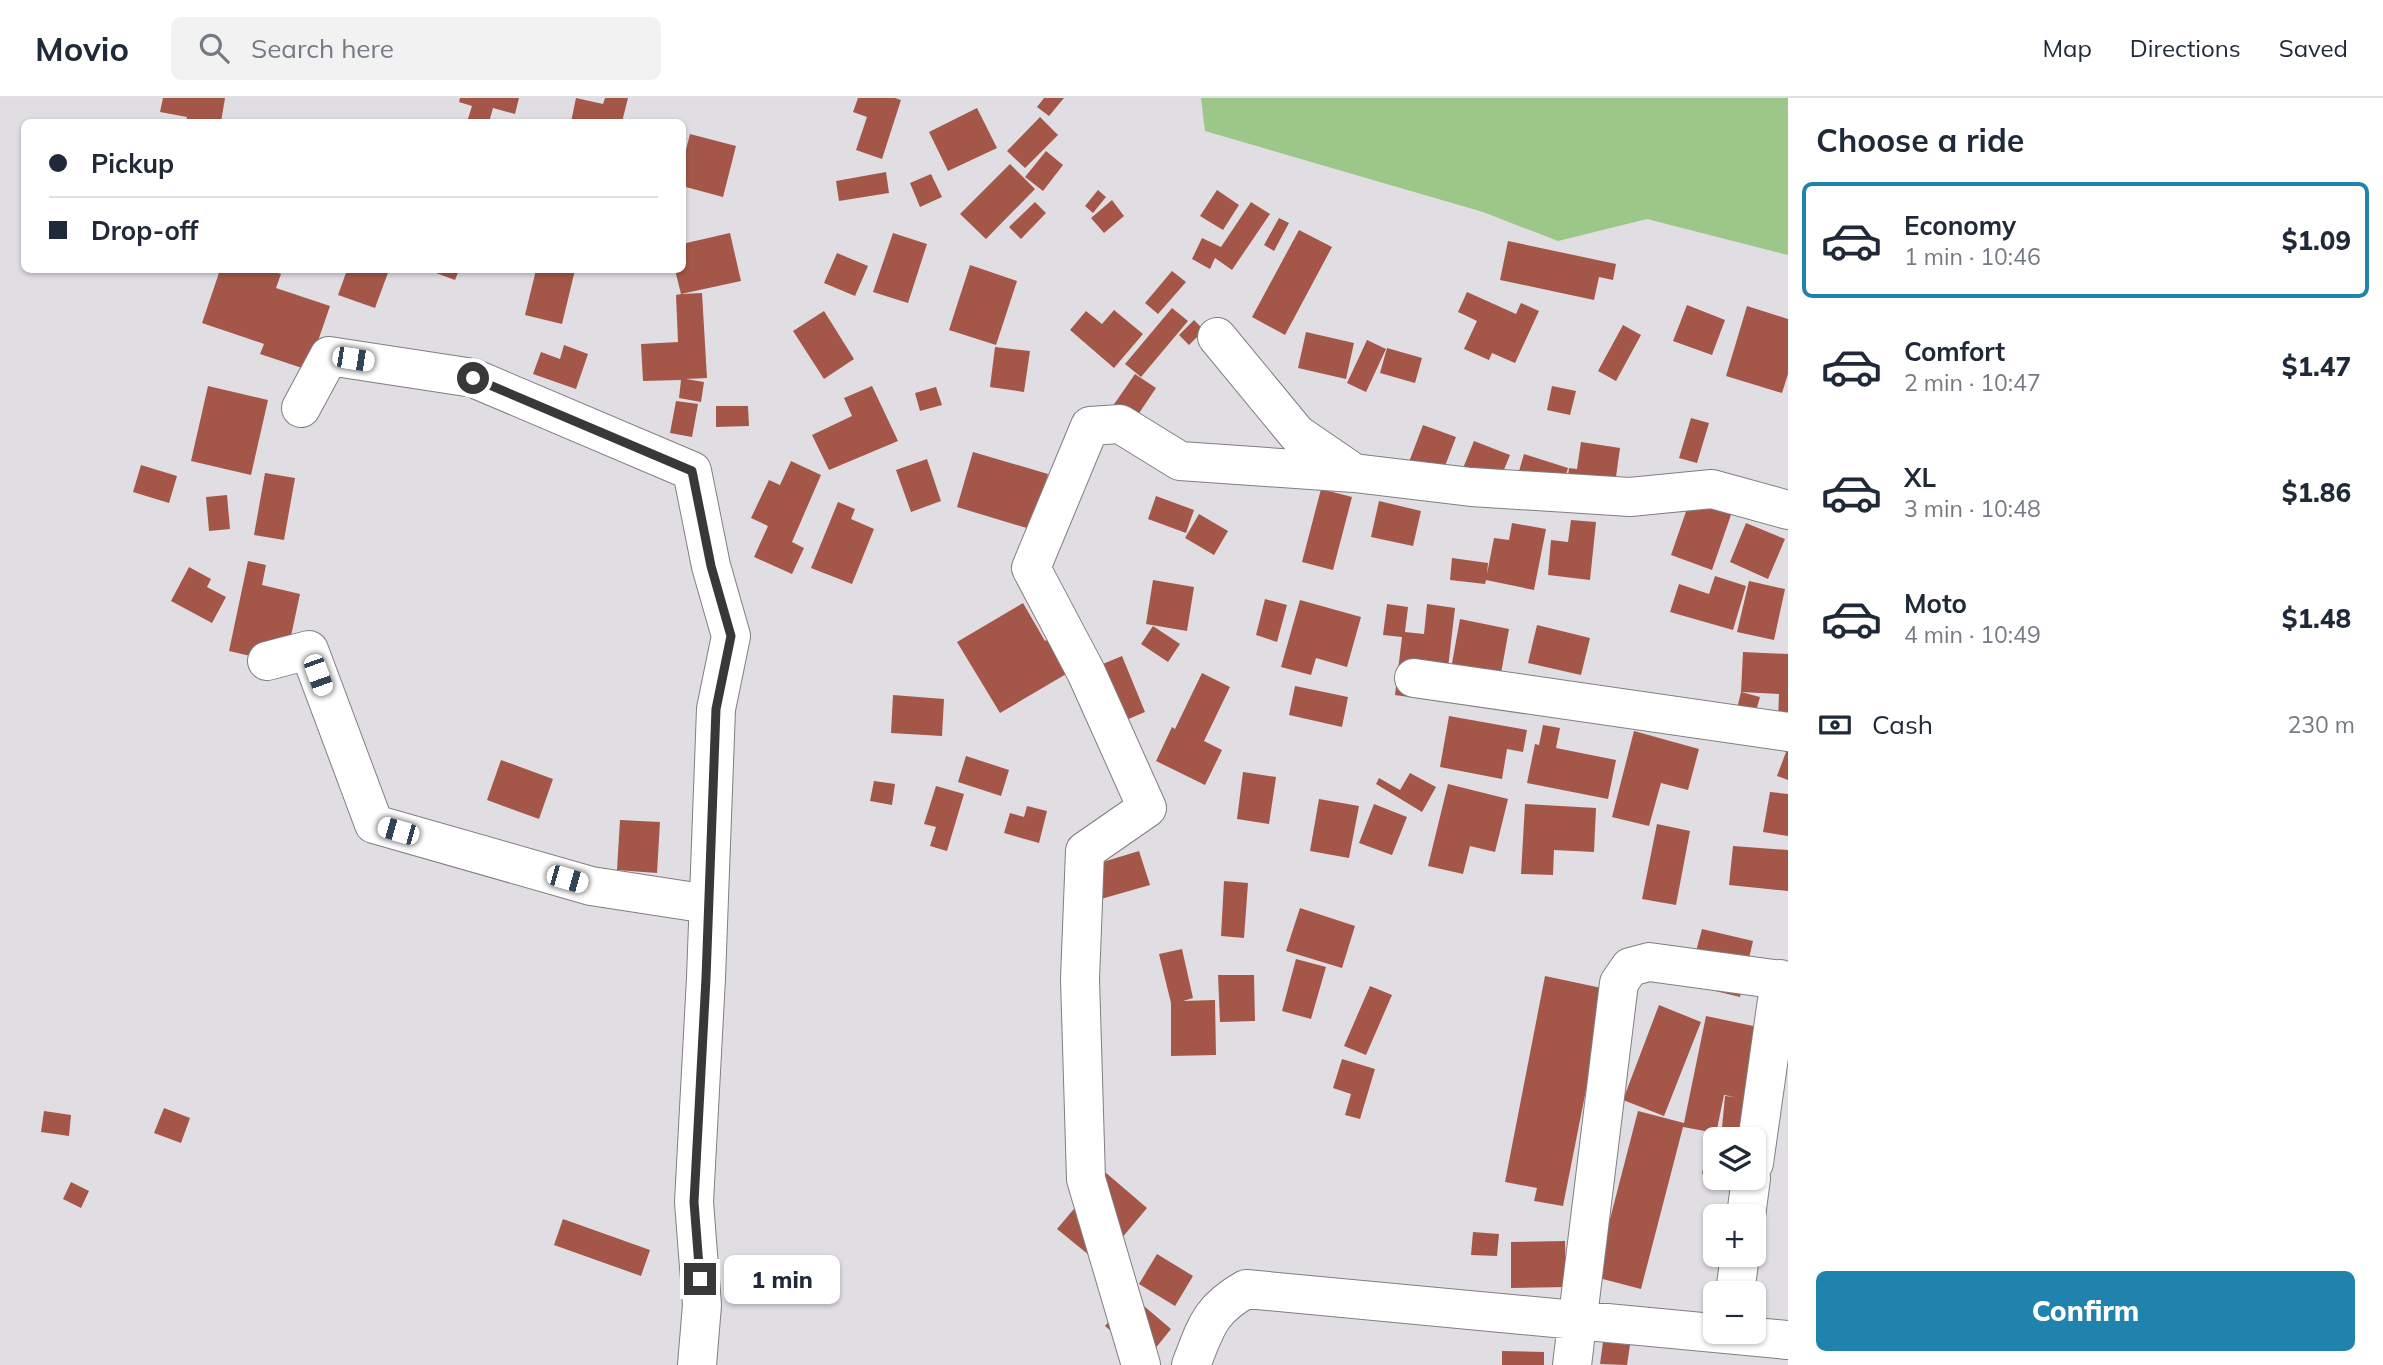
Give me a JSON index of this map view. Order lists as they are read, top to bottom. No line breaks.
{"page":{"header":"Movio","search":"Search here","nav":["Map","Directions","Saved"],"heading":"Choose a ride","banner":["Pickup","Drop-off"],"list":[{"name":"Economy","note":"1 min · 10:46","value":"$1.09"},{"name":"Comfort","note":"2 min · 10:47","value":"$1.47"},{"name":"XL","note":"3 min · 10:48","value":"$1.86"},{"name":"Moto","note":"4 min · 10:49","value":"$1.48"}],"pay":["Cash","230 m"],"map_buttons":["+","−"],"bubble":"1 min","buttons":"Confirm"}}
